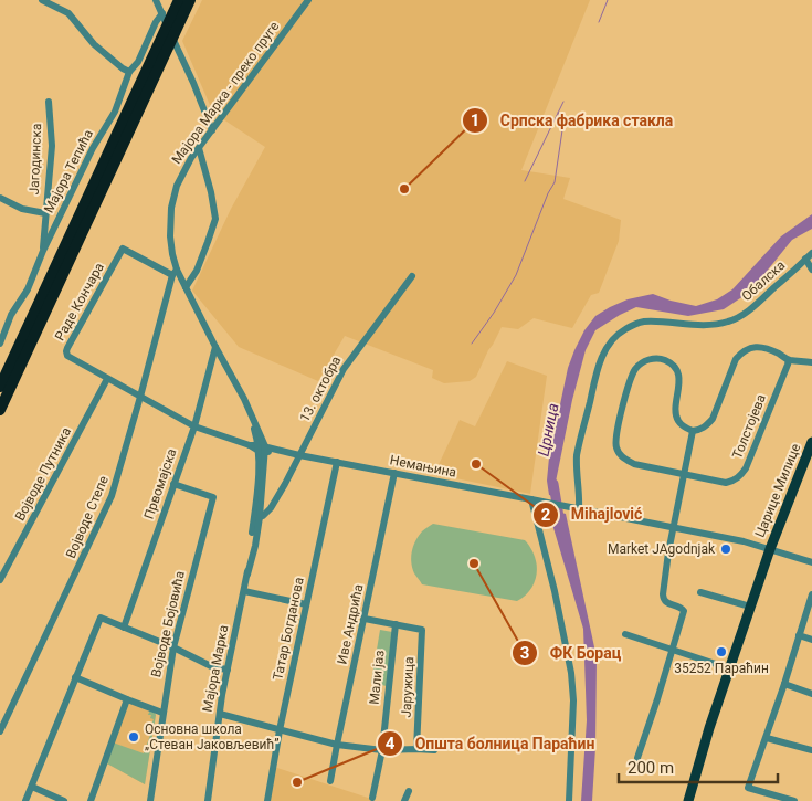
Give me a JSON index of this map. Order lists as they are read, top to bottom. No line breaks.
{"streets":{"main road":["Царице Милице"],"street":["Мајора Марка - преко пруге","Јагодинска","Мајора Тепића","Обалска","Раде Кончара","13. октобра","Толстојева","Немањина","Војводе Путника","Првомајска","Војводе Степе","Војводе Бојовића","Иве Андрића","Татар Богданова","Мајора Марка","Мали јаз","Јаружица"]},"crossings":[["Мајора Марка - преко пруге","Раде Кончара"],["Мајора Марка - преко пруге","Војводе Степе"],["Мајора Марка - преко пруге","Мајора Марка"],["Јагодинска","Мајора Тепића"],["Обалска","Немањина"],["Раде Кончара","Немањина"],["Раде Кончара","Војводе Путника"],["Раде Кончара","Војводе Степе"],["13. октобра","Немањина"],["13. октобра","Мајора Марка"],["Немањина","Војводе Путника"],["Немањина","Првомајска"],["Немањина","Царице Милице"],["Немањина","Војводе Степе"],["Немањина","Иве Андрића"],["Немањина","Татар Богданова"],["Немањина","Мајора Марка"],["Првомајска","Војводе Бојовића"],["Првомајска","Мајора Марка"],["Мали јаз","Јаружица"]],"water":["Црница"],"places":["Српска фабрика стакла","Mihajlović","Market JAgodnjak","ФК Борац","35252 Параћин","Основна школа „Стеван Јаковљевић”","Општа болница Параћин"],"scale_bar":"200 m"}
